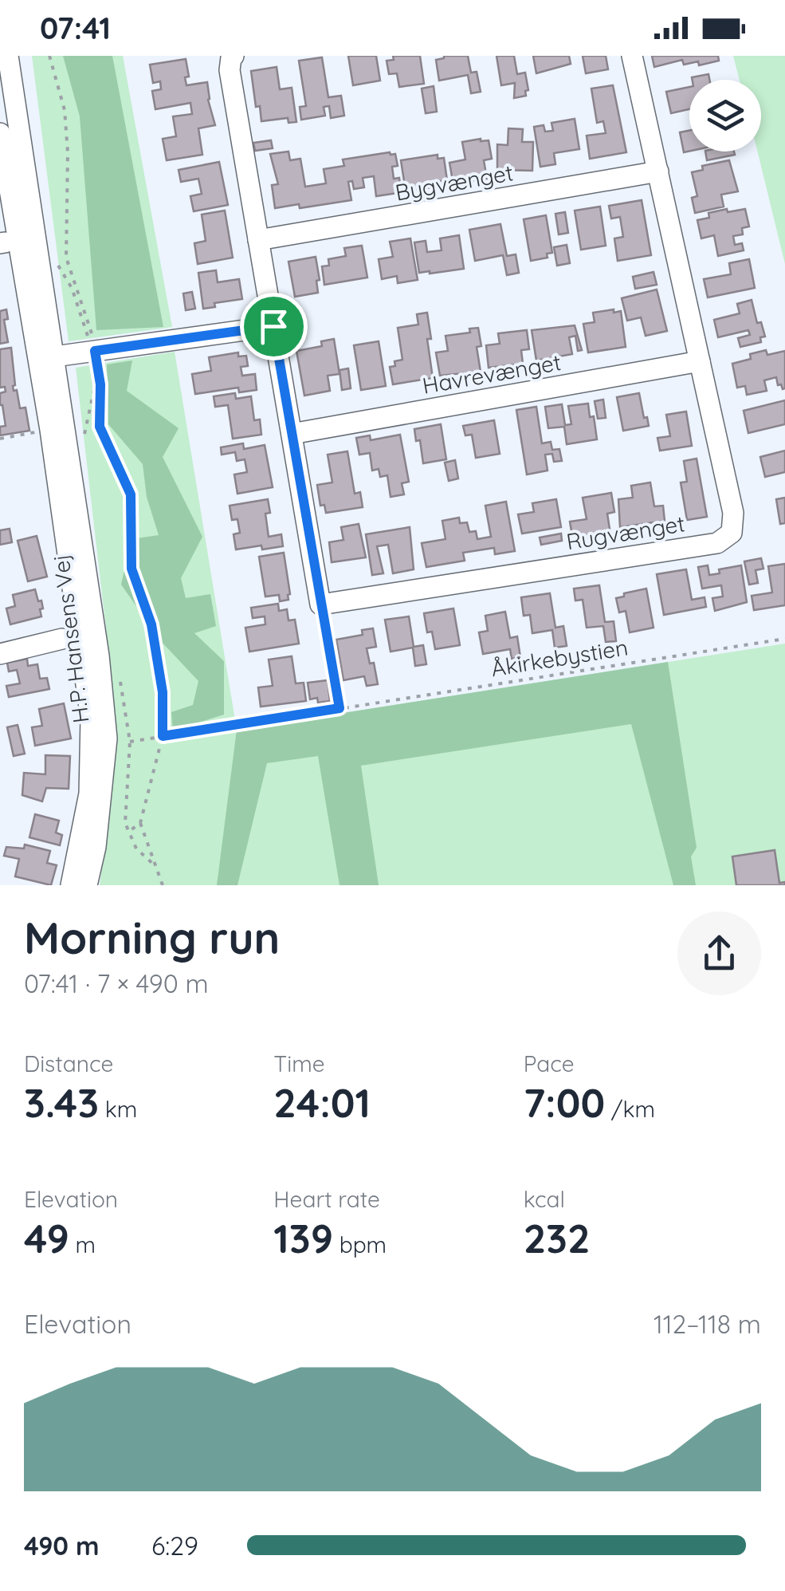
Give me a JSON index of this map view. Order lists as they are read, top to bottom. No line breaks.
{"streets":{"street":["Bygvænget","Havrevænget","Rugvænget","H.P. Hansens Vej"],"path":["Åkirkebystien"]},"crossings":[["Bygvænget","Rugvænget"],["Havrevænget","Rugvænget"]],"page":{"status":"07:41","heading":["Morning run","07:41 · 7 × 490 m"],"stats":[["Distance","3.43 km"],["Time","24:01"],["Pace","7:00 /km"],["Elevation","49 m"],["Heart rate","139 bpm"],["kcal","232"]],"chart":["Elevation","112–118 m"],"list":[{"name":"490 m","note":"6:29"}]}}
